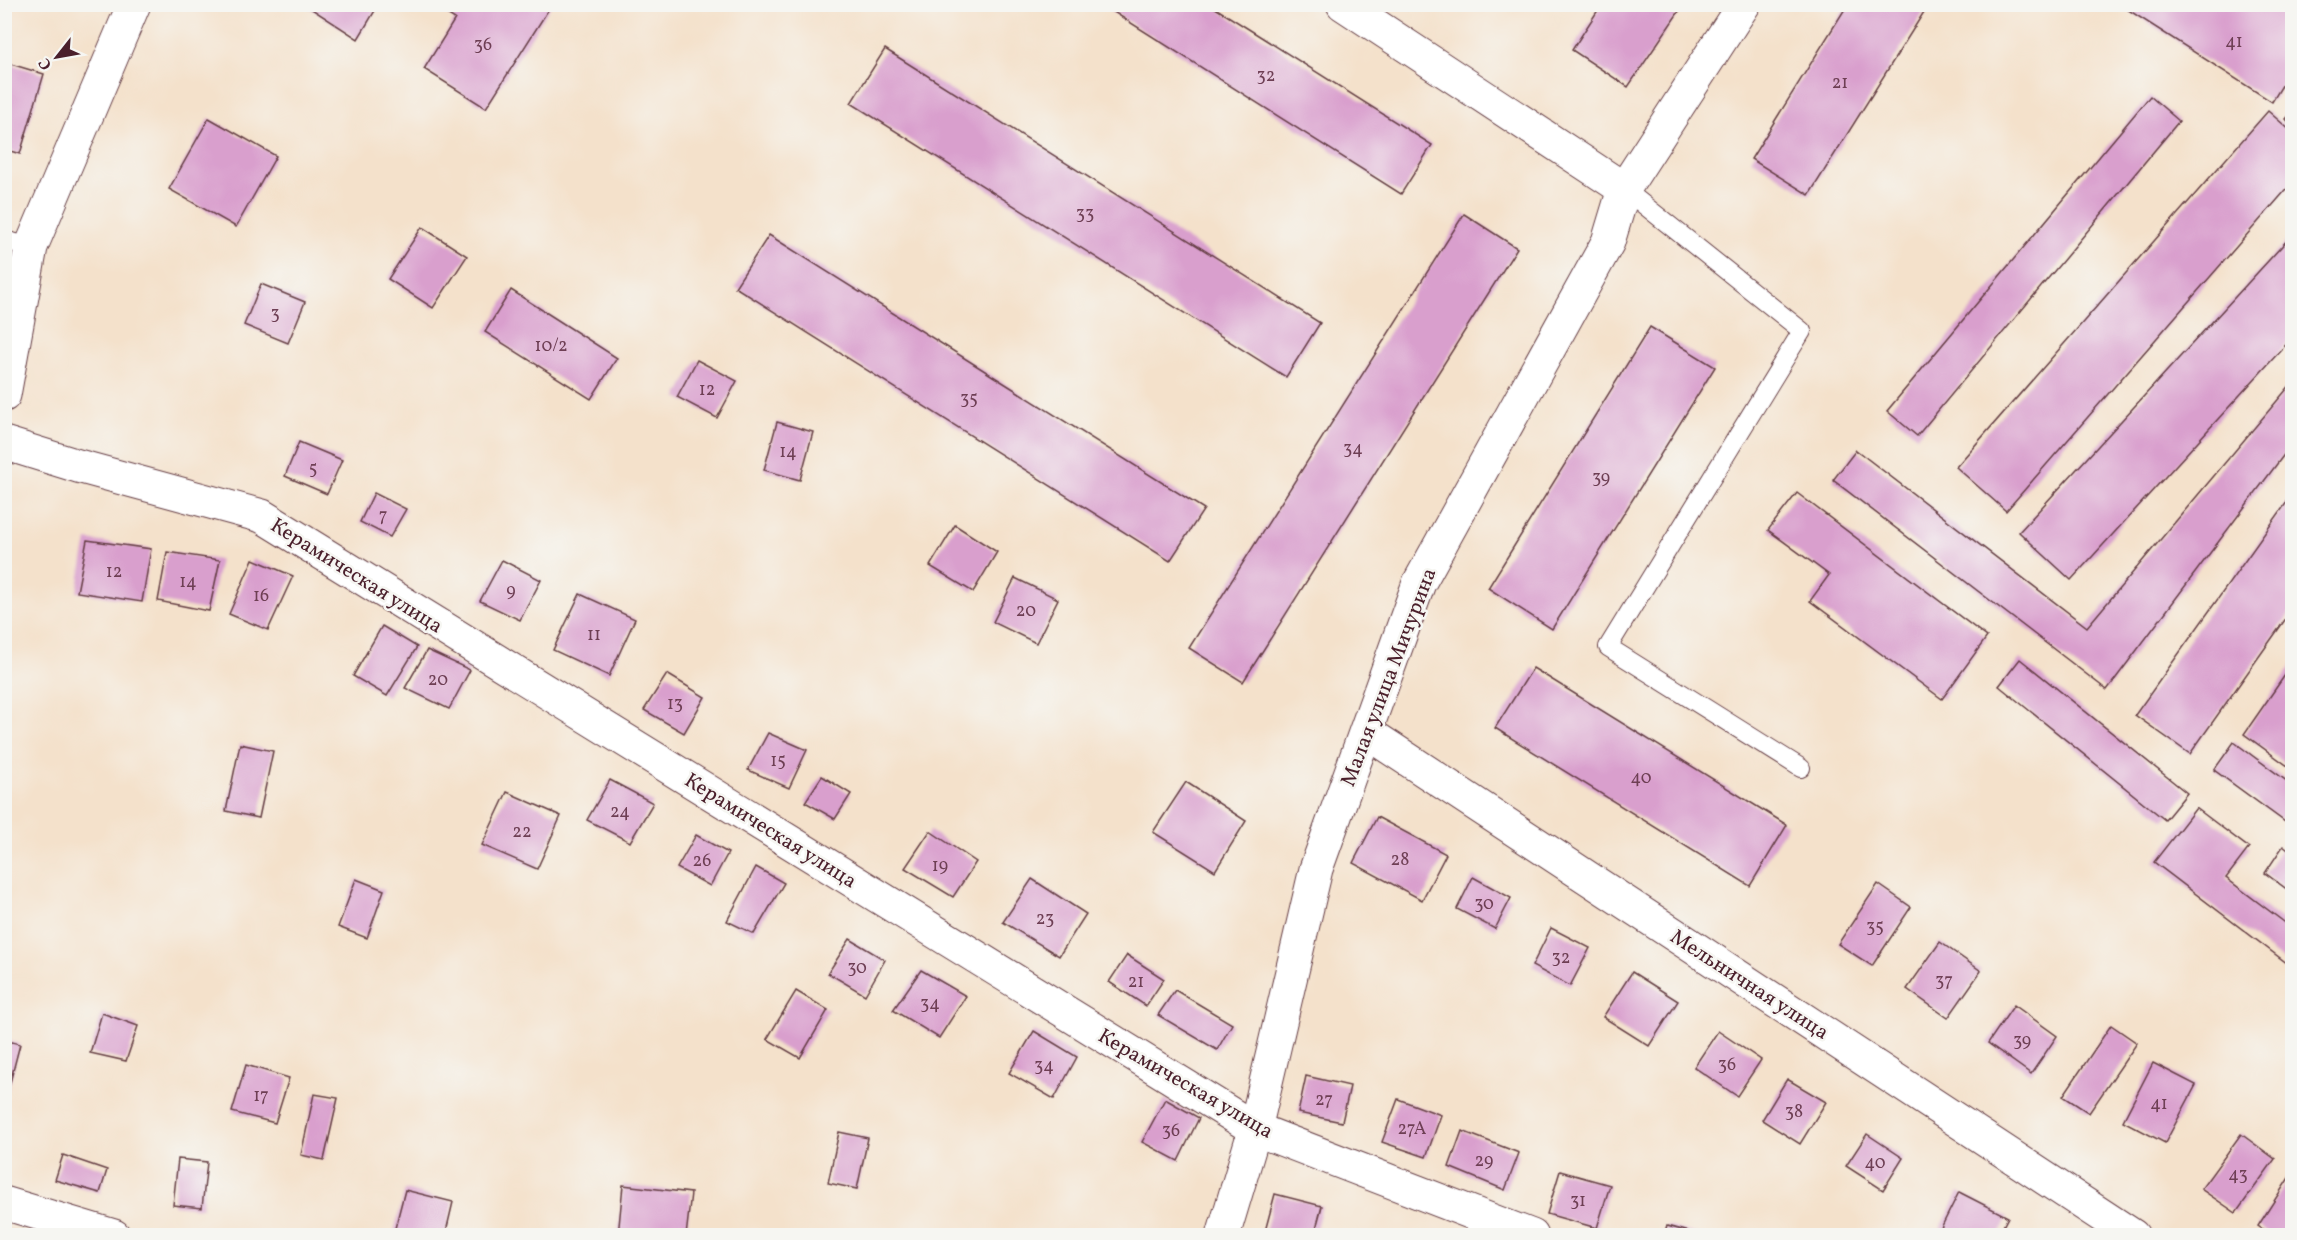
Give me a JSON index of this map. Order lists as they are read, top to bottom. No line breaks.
{"streets":{"street":["Керамическая улица","Малая улица Мичурина","Мельничная улица"]},"crossings":[["Керамическая улица","Малая улица Мичурина"],["Малая улица Мичурина","Мельничная улица"]],"house_numbers":["41","36","32","21","33","3","10/2","12","35","34","14","5","39","7","12","14","9","16","20","11","20","13","15","40","24","22","28","26","19","30","23","35","32","30","37","21","34","39","36","34","17","27","41","38","27А","36","29","40","43","31"],"north":"bottom left"}
